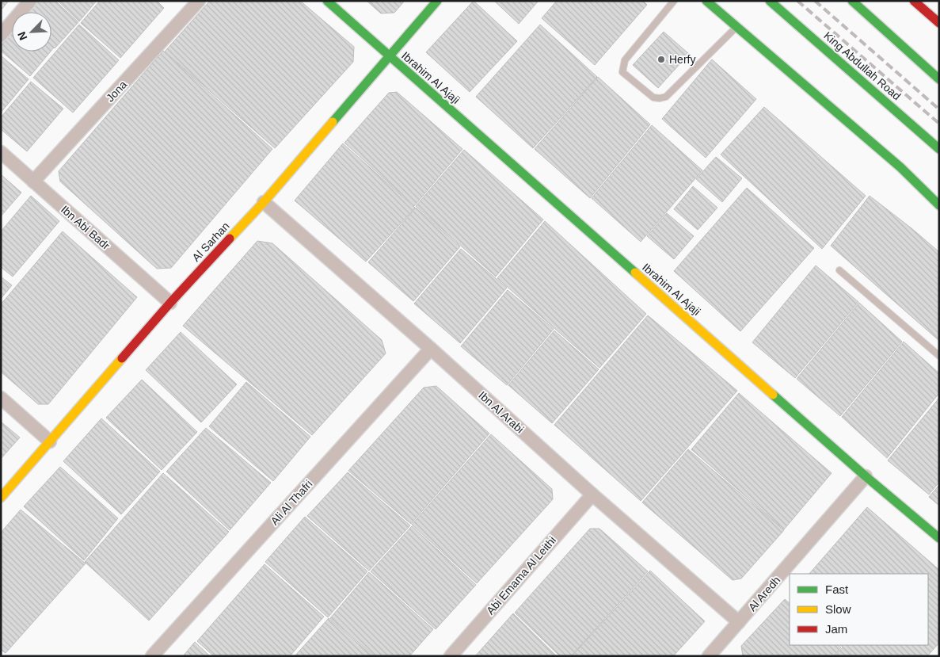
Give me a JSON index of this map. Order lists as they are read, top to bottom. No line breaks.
{"streets":{"main road":["King Abdullah Road","Ibrahim Al Ajaji","Al Sarhan"],"street":["Jona","Ibn Abi Badr","Ibn Al Arabi","Ali Al Thafri","Abi Emama Al Leithi","Al Aredh"]},"crossings":[["Ibrahim Al Ajaji","Al Sarhan"],["Ibrahim Al Ajaji","Al Aredh"],["Jona","Ibn Abi Badr"],["Ibn Abi Badr","Al Sarhan"],["Al Sarhan","Ibn Al Arabi"],["Ibn Al Arabi","Ali Al Thafri"],["Ibn Al Arabi","Abi Emama Al Leithi"],["Ibn Al Arabi","Al Aredh"]],"places":["Herfy"],"legend":["Fast","Slow","Jam"],"north":"bottom left"}
